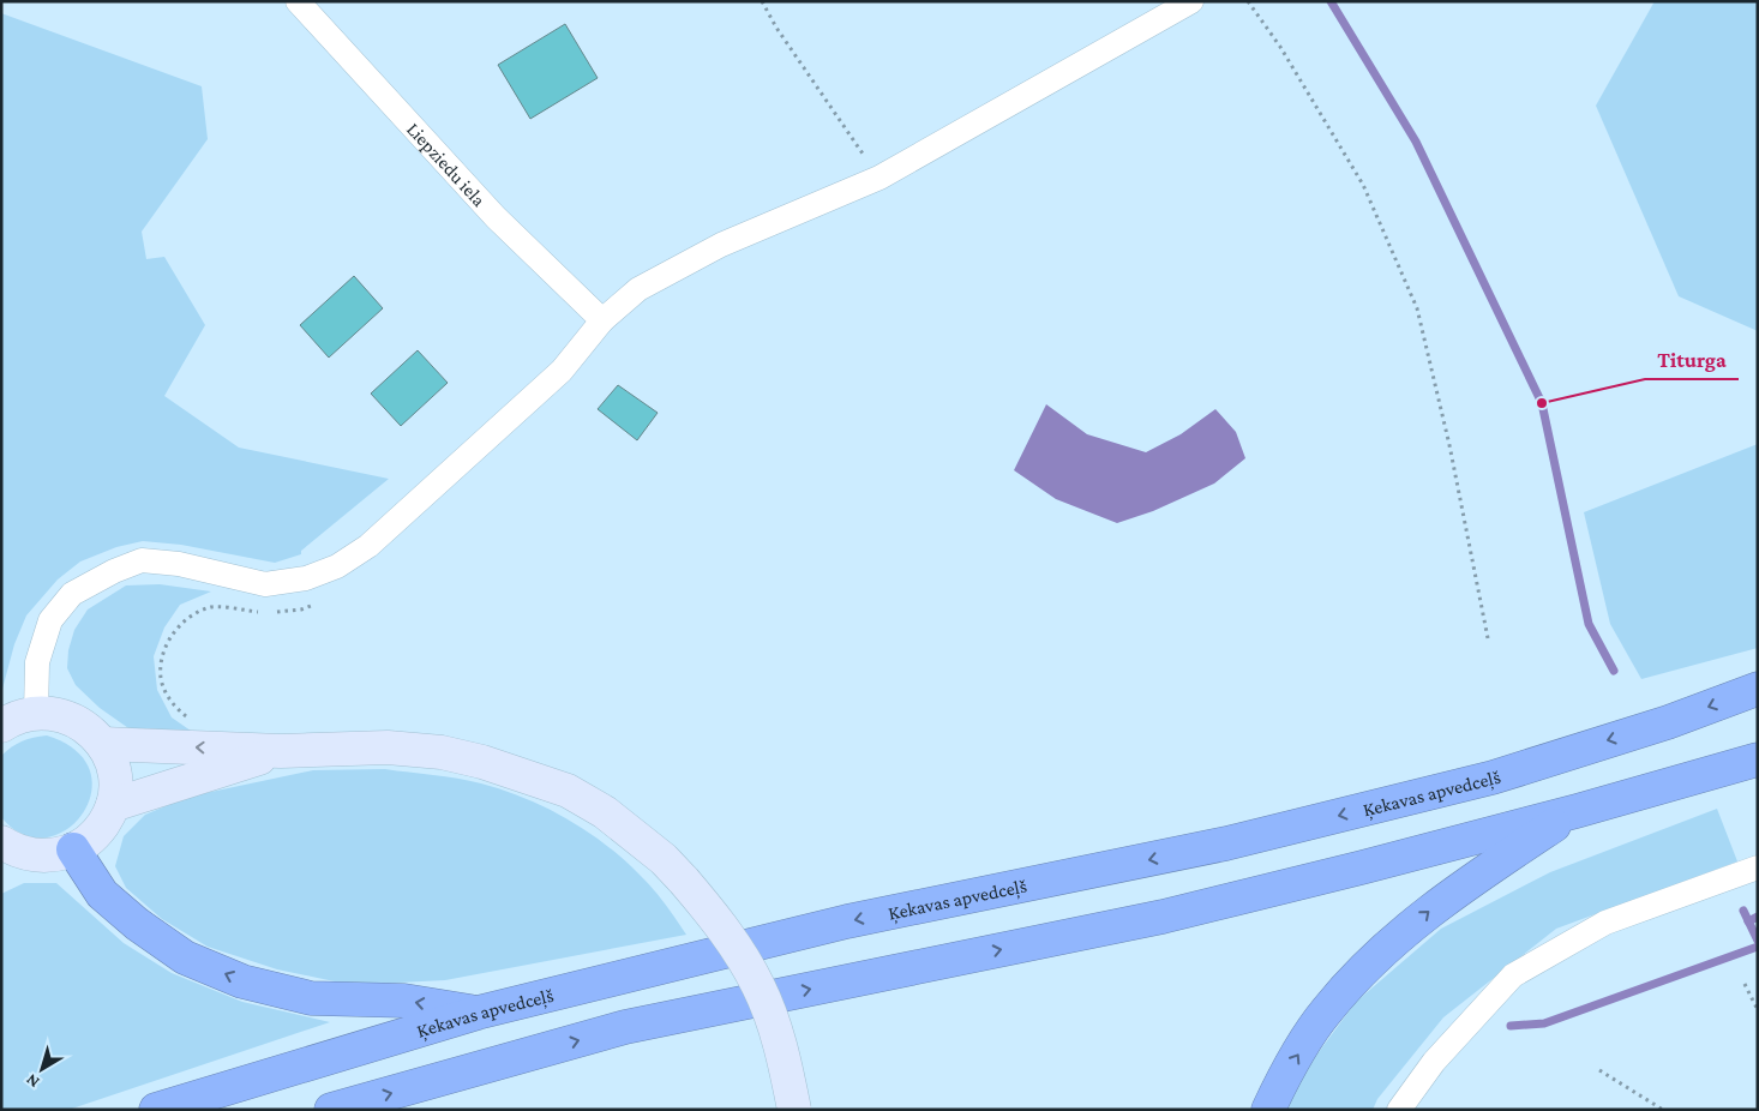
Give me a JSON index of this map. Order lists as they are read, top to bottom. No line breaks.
{"streets":{"highway":["Ķekavas apvedceļš"],"street":["Liepziedu iela"]},"places":["Titurga"],"north":"bottom left"}
